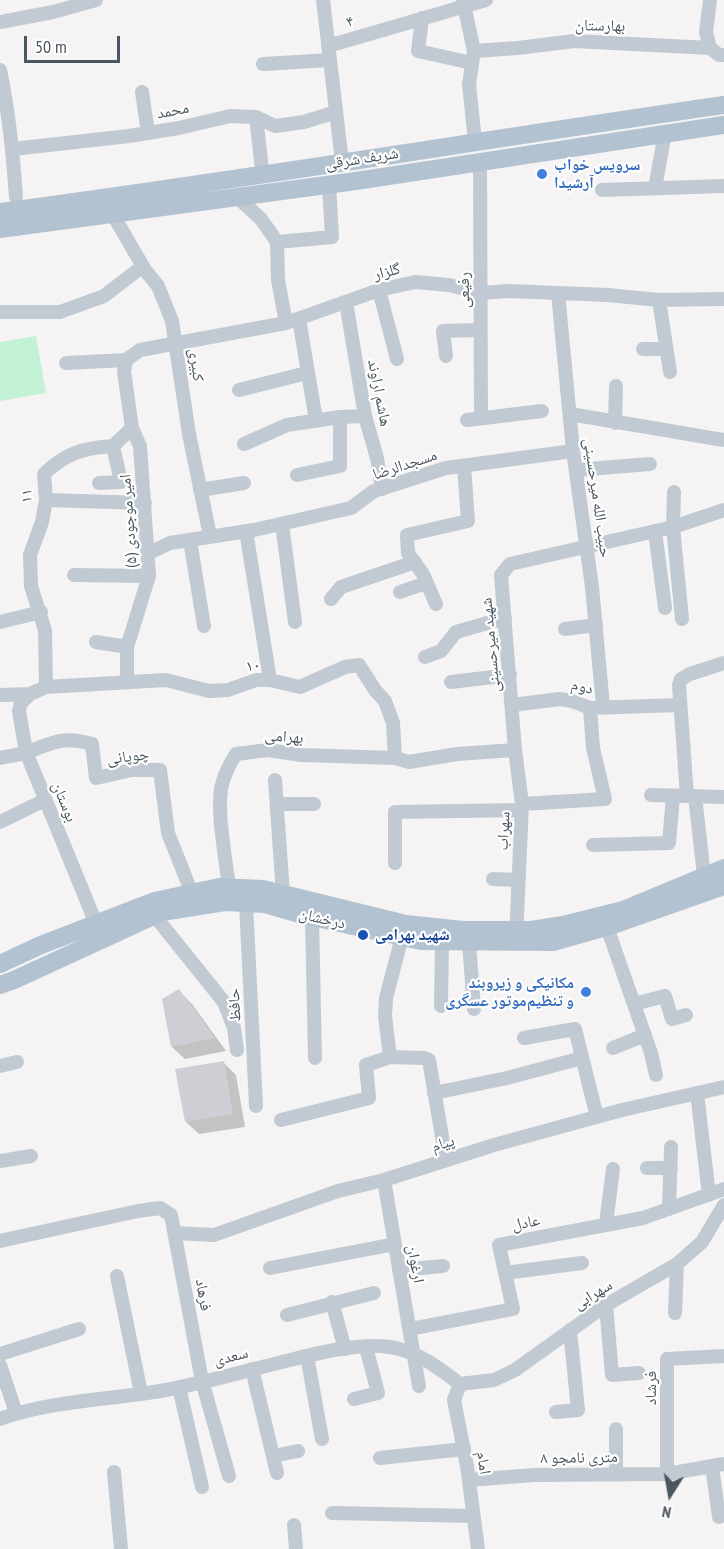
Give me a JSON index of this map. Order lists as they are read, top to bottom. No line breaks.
{"streets":{"main road":["شریف شرقی","درخشان"],"street":["۴","بهارستان","محمد","گلزار","رفیعی","کبیری","هاشم اراوند","مسجدالرضا","۱۱","حبیب الله میرحسینی","امیر موجودی (۵)","شهید میرحسینی","۱۰","دوم","بهرامی","چوپانی","بوستان","سهراب","حافظ","پیام","عادل","ارغوان","فرهاد","سهرابی","سعدی","فرشاد","۸ متری نامجو","امام"]},"crossings":[["۴","بهارستان"],["شریف شرقی","رفیعی"],["شریف شرقی","کبیری"],["گلزار","رفیعی"],["گلزار","کبیری"],["گلزار","هاشم اراوند"],["گلزار","حبیب الله میرحسینی"],["کبیری","مسجدالرضا"],["هاشم اراوند","مسجدالرضا"],["مسجدالرضا","حبیب الله میرحسینی"],["مسجدالرضا","امیر موجودی (۵)"],["۱۱","۱۰"],["حبیب الله میرحسینی","شهید میرحسینی"],["حبیب الله میرحسینی","دوم"],["حبیب الله میرحسینی","سهراب"],["امیر موجودی (۵)","۱۰"],["شهید میرحسینی","دوم"],["شهید میرحسینی","سهراب"],["۱۰","بهرامی"],["بهرامی","درخشان"],["چوپانی","بوستان"],["چوپانی","درخشان"],["بوستان","درخشان"],["سهراب","درخشان"],["درخشان","حافظ"],["پیام","ارغوان"],["پیام","فرهاد"],["عادل","ارغوان"],["ارغوان","سعدی"],["فرهاد","سعدی"],["سهرابی","سعدی"],["سهرابی","امام"],["سعدی","امام"],["فرشاد","۸ متری نامجو"],["۸ متری نامجو","امام"]],"places":["سرویس خواب آرشیدا","شهید بهرامی","مکانیکی و زیروبند و تنظیم‌موتور عسگری"],"scale_bar":"50 m","north":"bottom"}
